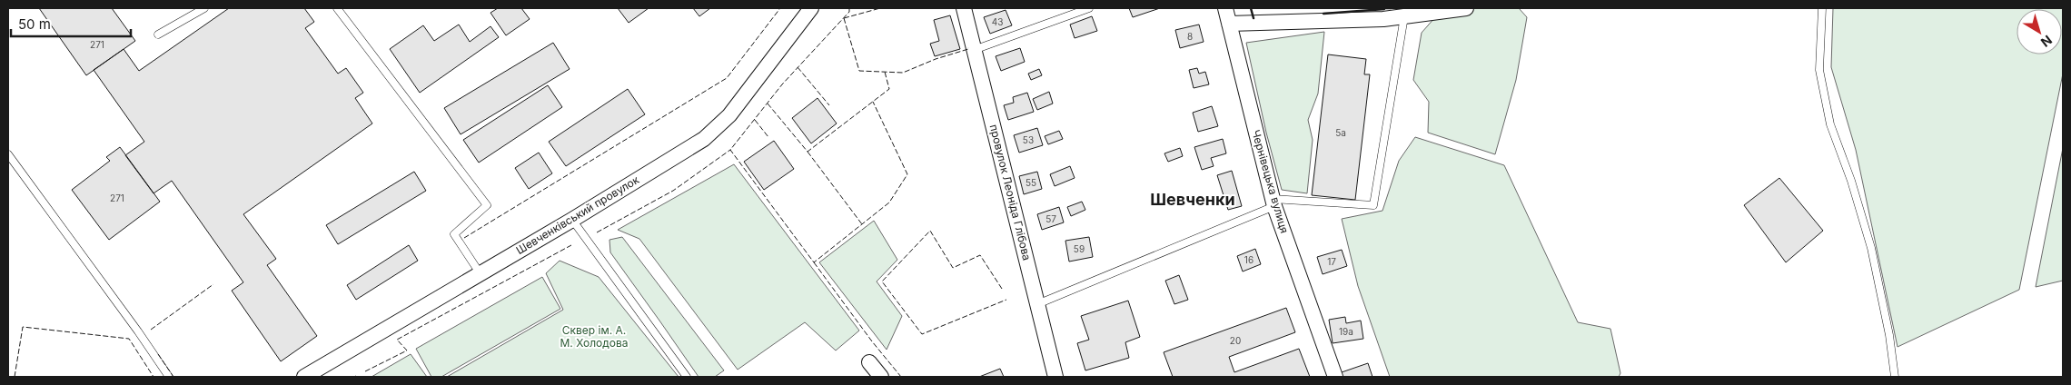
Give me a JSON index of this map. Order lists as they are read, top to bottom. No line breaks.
{"streets":{"street":["Чернівецька вулиця","провулок Леоніда Глібова","Шевченківський провулок"]},"districts":["Шевченки"],"parks":["Сквер ім. А. М. Холодова"],"house_numbers":["43","8","271","5а","53","55","271","57","59","16","17","19а","20"],"scale_bar":"50 m","north":"bottom right"}
